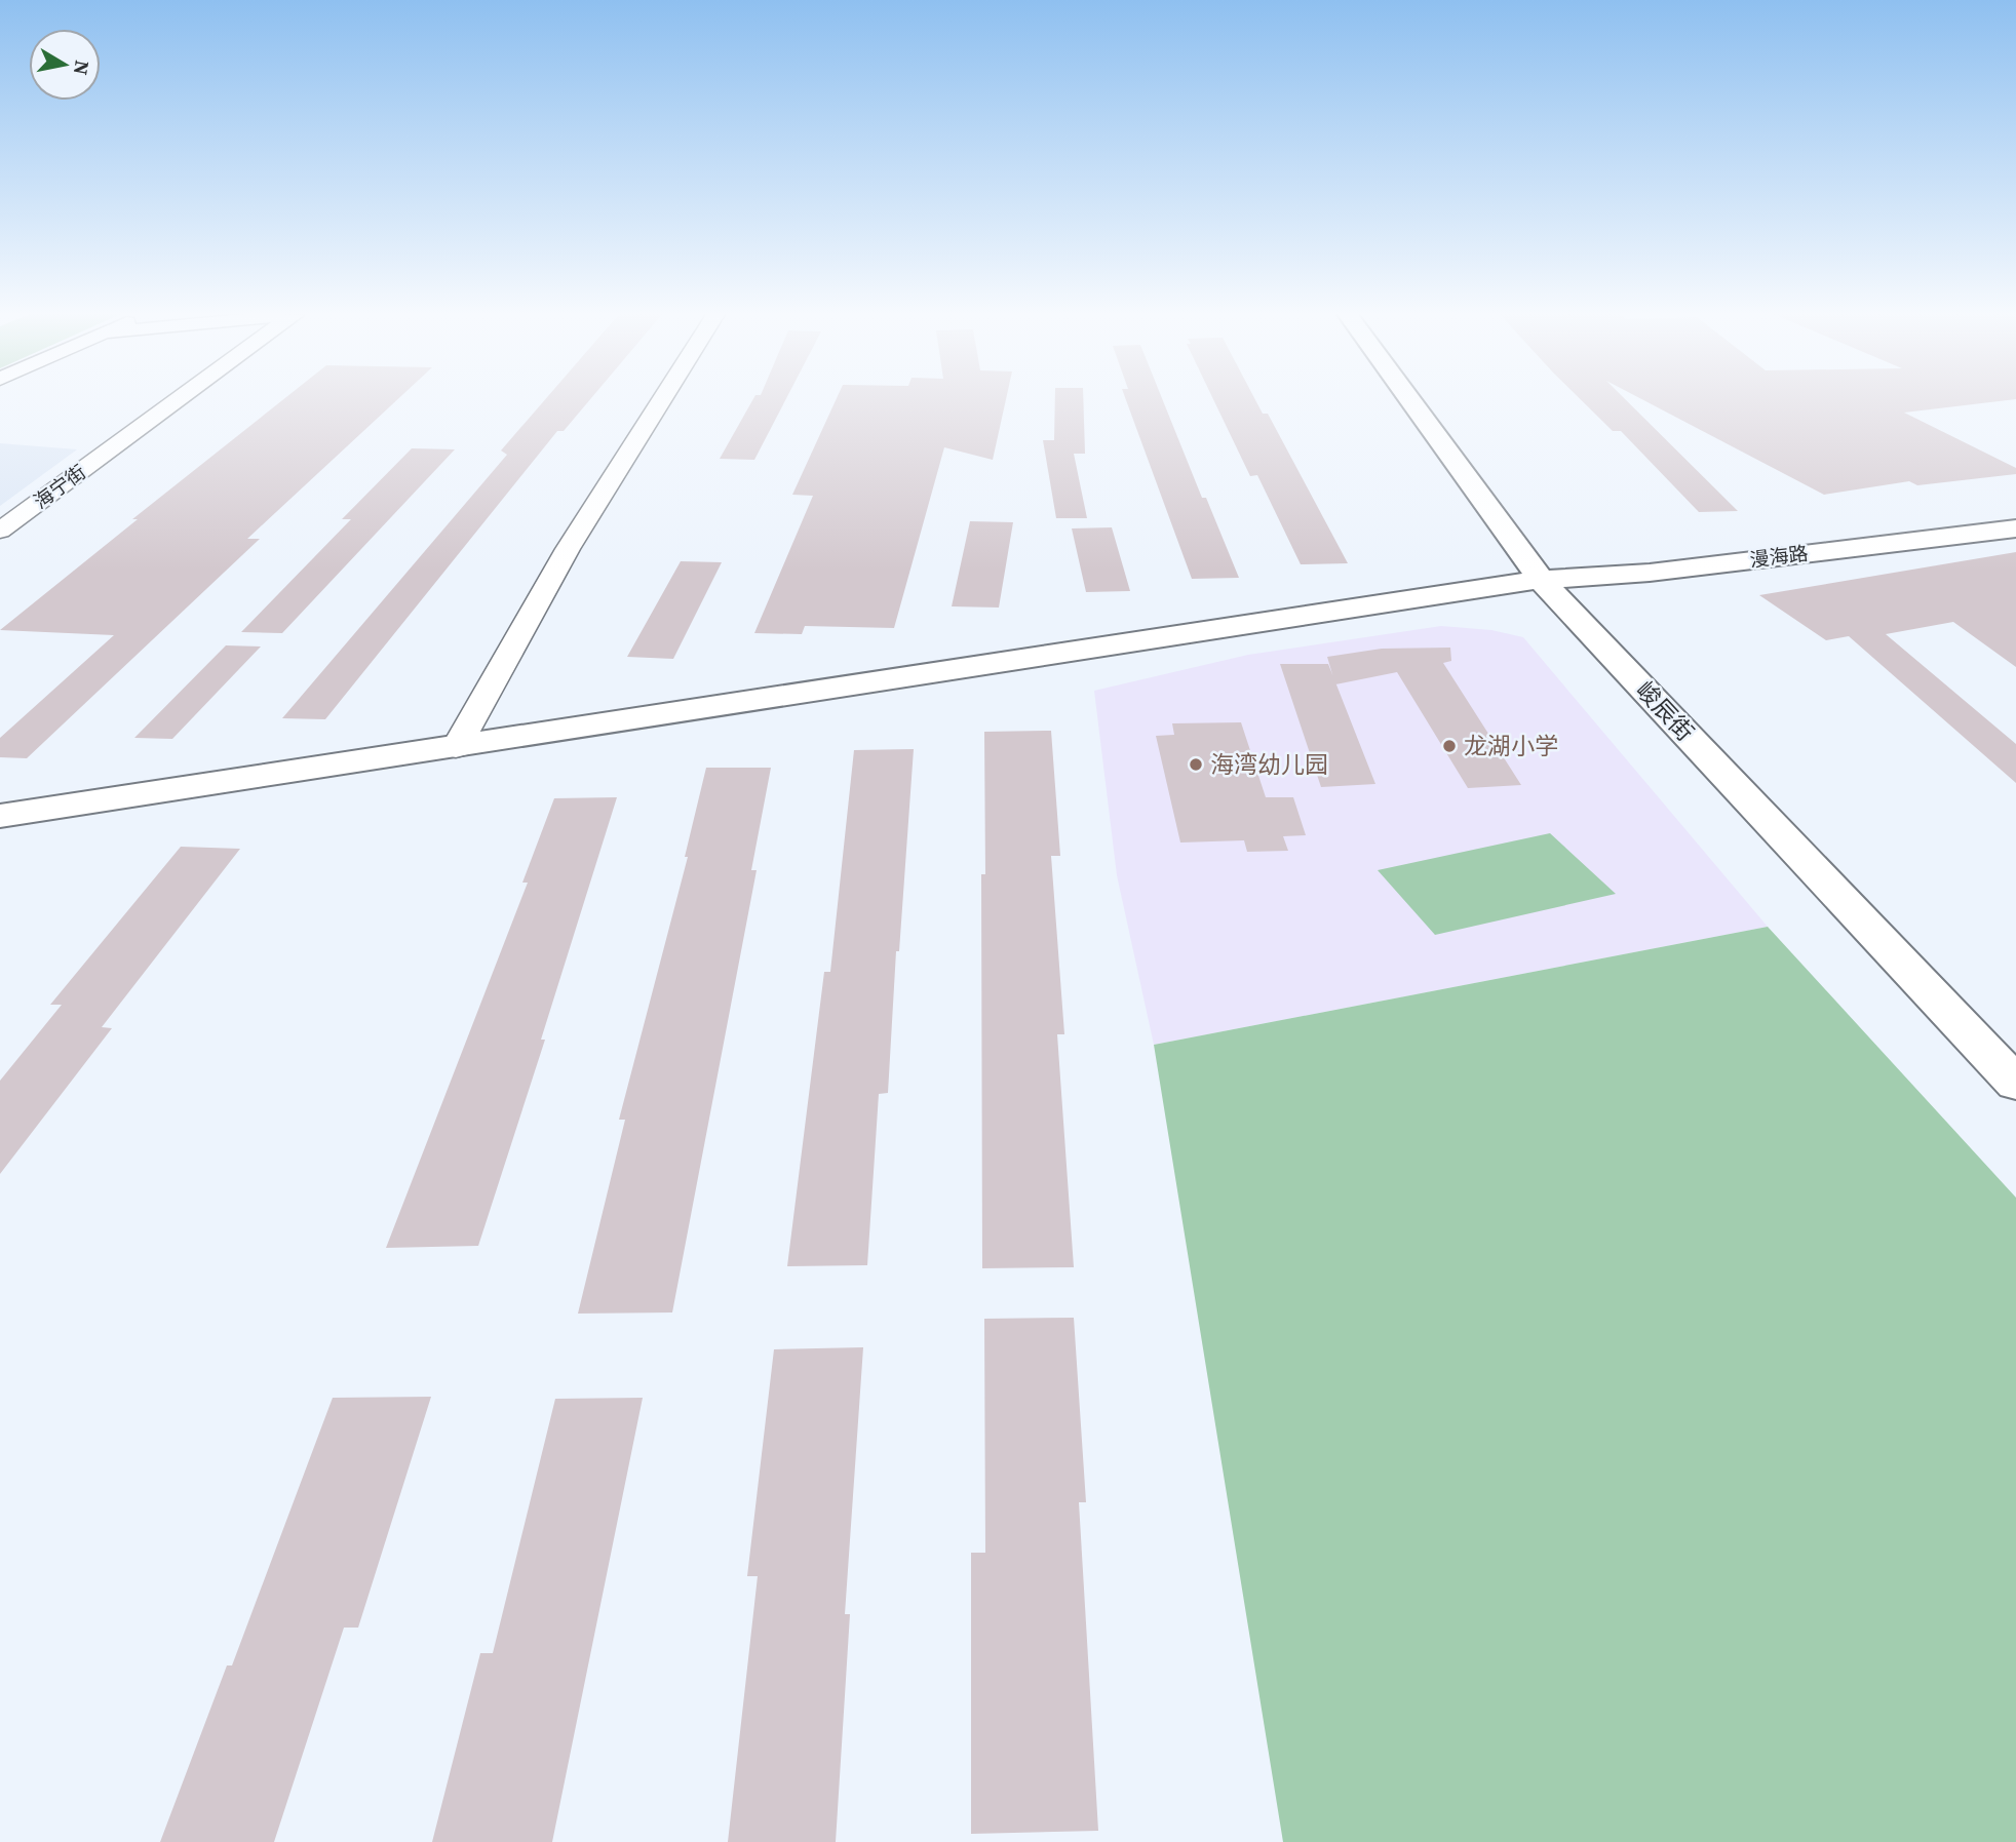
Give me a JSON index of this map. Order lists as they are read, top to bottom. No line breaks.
{"streets":{"street":["海宁街","漫海路","峻辰街"]},"crossings":[["漫海路","峻辰街"]],"places":["龙湖小学","海湾幼儿园"],"north":"right"}
